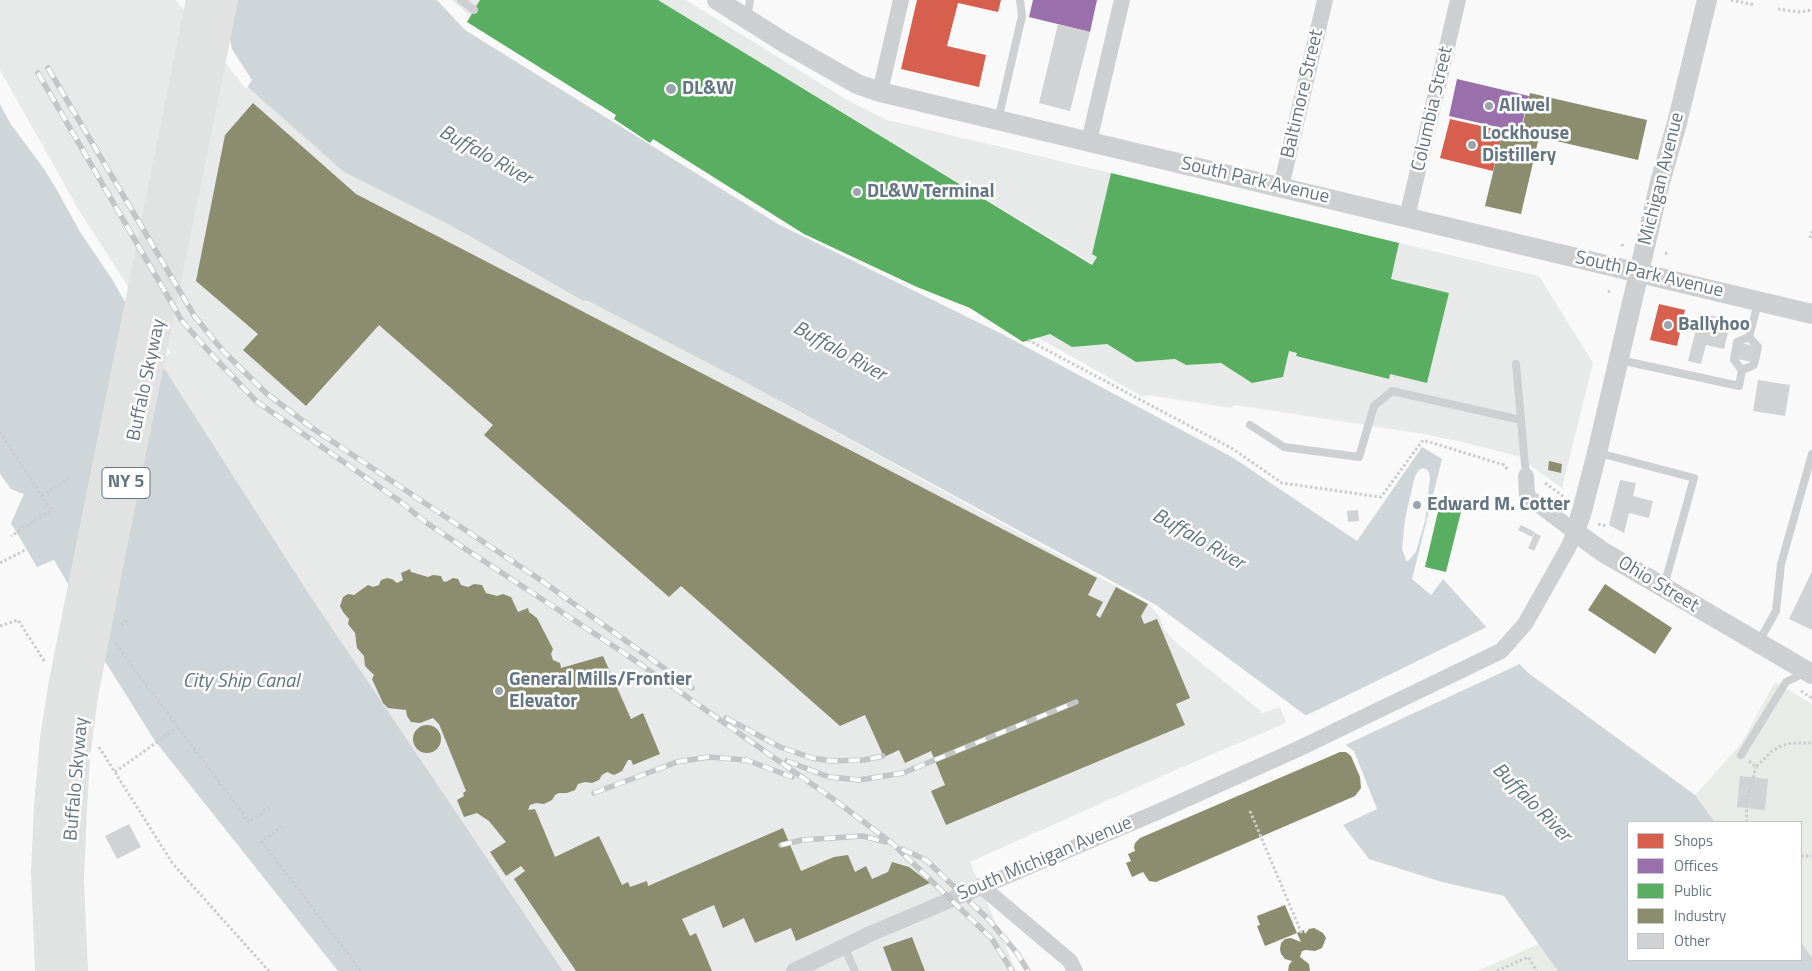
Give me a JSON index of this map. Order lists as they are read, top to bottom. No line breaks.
{"streets":{"highway":["Buffalo Skyway","NY 5"],"street":["Baltimore Street","Columbia Street","Michigan Avenue","South Park Avenue","Ohio Street","South Michigan Avenue"]},"crossings":[["Baltimore Street","South Park Avenue"],["Columbia Street","South Park Avenue"],["Michigan Avenue","South Park Avenue"],["Michigan Avenue","Ohio Street"],["Michigan Avenue","South Michigan Avenue"],["Ohio Street","South Michigan Avenue"]],"water":["Buffalo River","City Ship Canal"],"places":["DL&W","Allwel","Lockhouse Distillery","DL&W Terminal","Ballyhoo","Edward M. Cotter","General Mills/Frontier Elevator"],"legend":["Shops","Offices","Public","Industry","Other"]}
